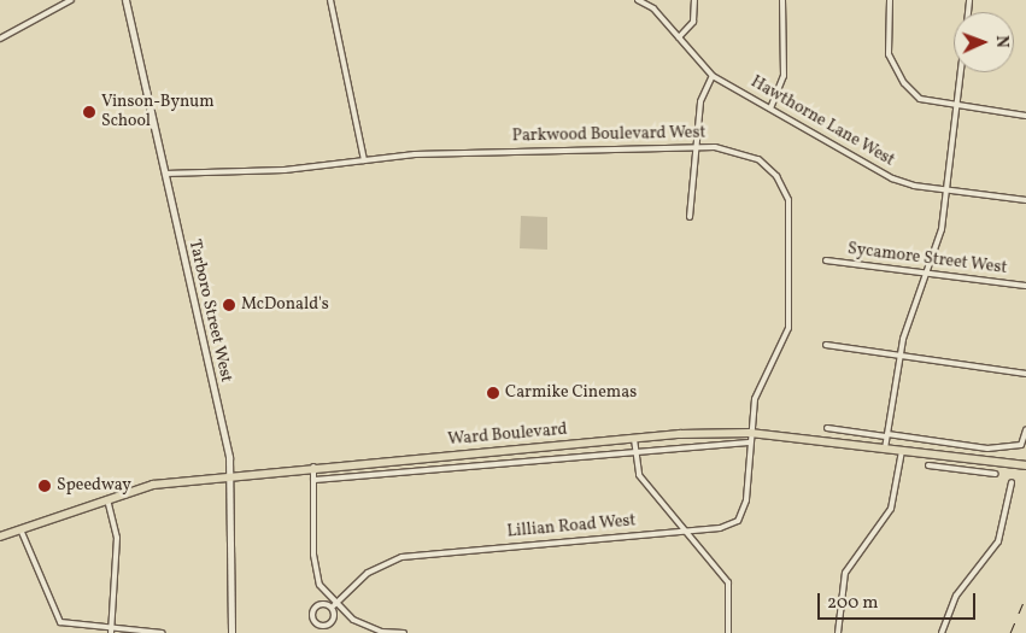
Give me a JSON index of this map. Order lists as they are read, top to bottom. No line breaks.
{"streets":{"main road":["Tarboro Street West","Ward Boulevard"],"street":["Hawthorne Lane West","Parkwood Boulevard West","Sycamore Street West","Lillian Road West"]},"crossings":[["Parkwood Boulevard West","Tarboro Street West"],["Parkwood Boulevard West","Ward Boulevard"],["Parkwood Boulevard West","Lillian Road West"],["Tarboro Street West","Ward Boulevard"],["Ward Boulevard","Lillian Road West"]],"places":["Vinson-Bynum School","McDonald's","Carmike Cinemas","Speedway"],"scale_bar":"200 m","north":"right"}
